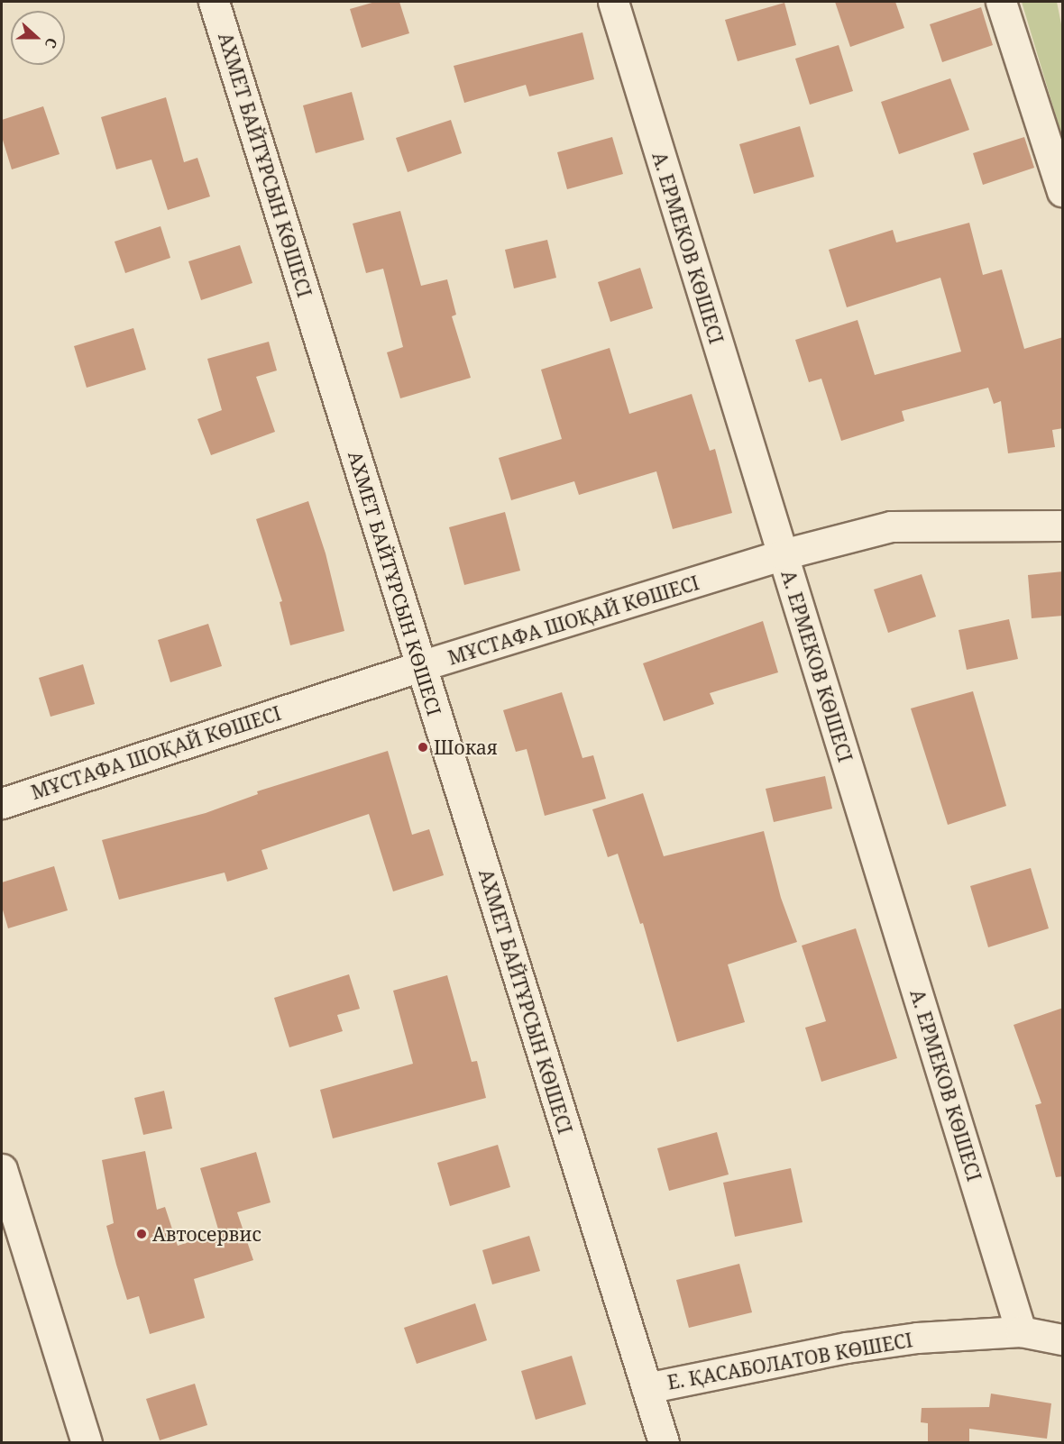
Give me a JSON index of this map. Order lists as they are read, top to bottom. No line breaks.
{"streets":{"street":["АХМЕТ БАЙТҰРСЫН КӨШЕСІ","А. ЕРМЕКОВ КӨШЕСІ","МҰСТАФА ШОҚАЙ КӨШЕСІ","Е. ҚАСАБОЛАТОВ КӨШЕСІ"]},"crossings":[["АХМЕТ БАЙТҰРСЫН КӨШЕСІ","МҰСТАФА ШОҚАЙ КӨШЕСІ"],["АХМЕТ БАЙТҰРСЫН КӨШЕСІ","Е. ҚАСАБОЛАТОВ КӨШЕСІ"],["А. ЕРМЕКОВ КӨШЕСІ","МҰСТАФА ШОҚАЙ КӨШЕСІ"],["А. ЕРМЕКОВ КӨШЕСІ","Е. ҚАСАБОЛАТОВ КӨШЕСІ"]],"places":["Шокая","Автосервис"],"north":"right"}
